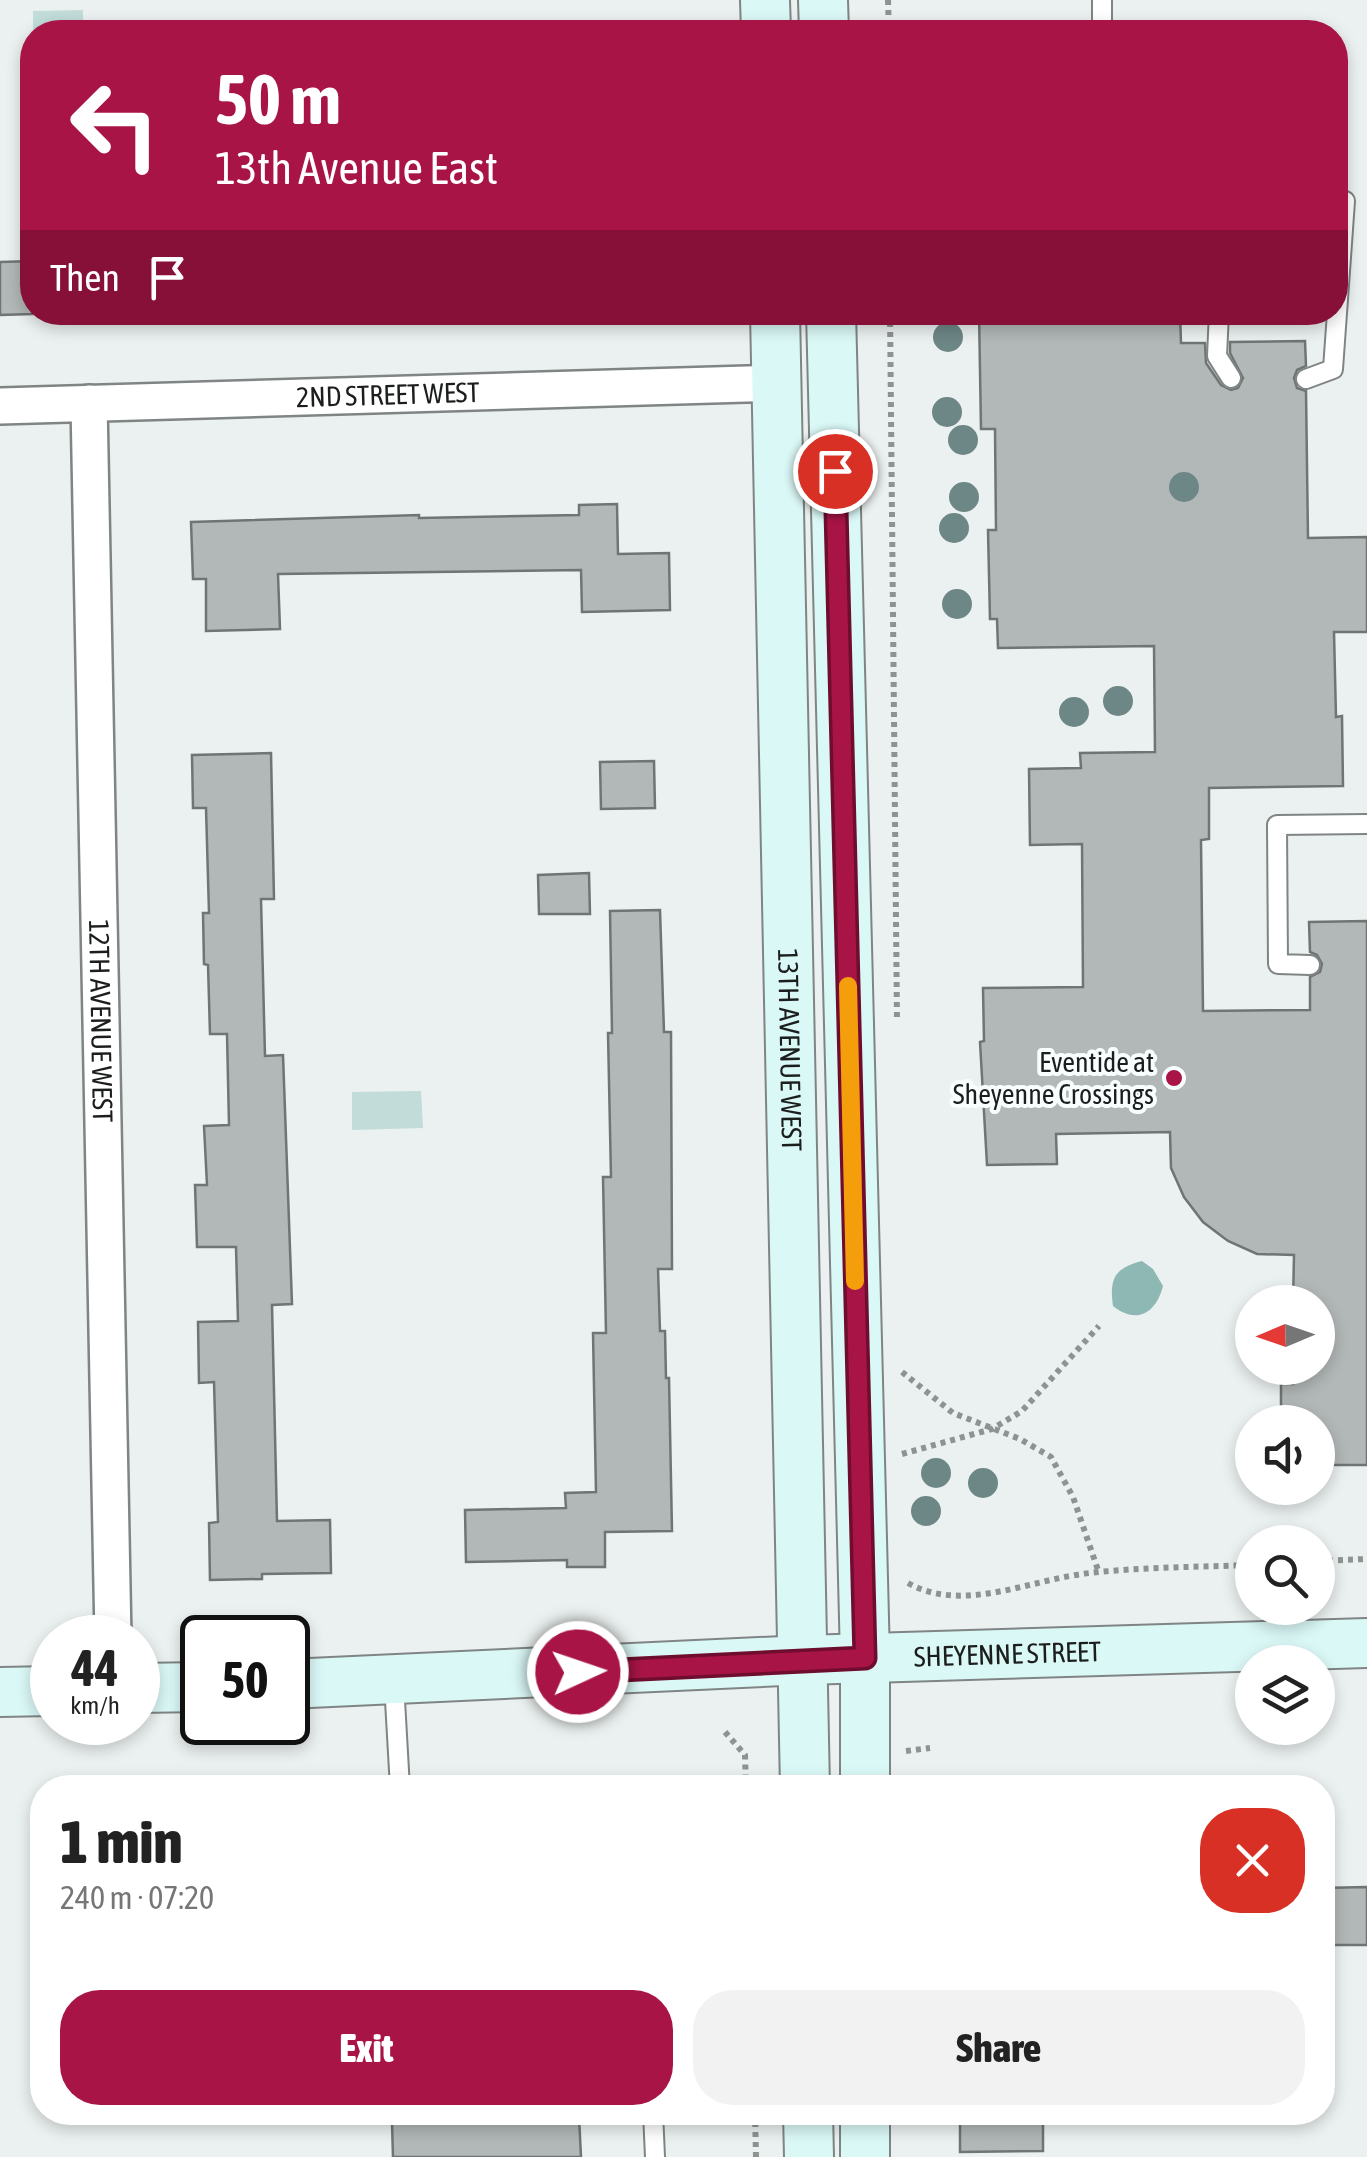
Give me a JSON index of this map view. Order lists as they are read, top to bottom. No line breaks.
{"streets":{"main road":["13TH AVENUE WEST","SHEYENNE STREET"],"street":["2ND STREET WEST","12TH AVENUE WEST"]},"crossings":[["2ND STREET WEST","12TH AVENUE WEST"],["2ND STREET WEST","13TH AVENUE WEST"],["13TH AVENUE WEST","SHEYENNE STREET"]],"places":["Eventide at Sheyenne Crossings"],"north":"left","page":{"turn":["50 m","13th Avenue East"],"then":"Then","speed":"44 km/h","limit":"50","heading":["1 min","240 m · 07:20"],"buttons":["Exit","Share"]}}
